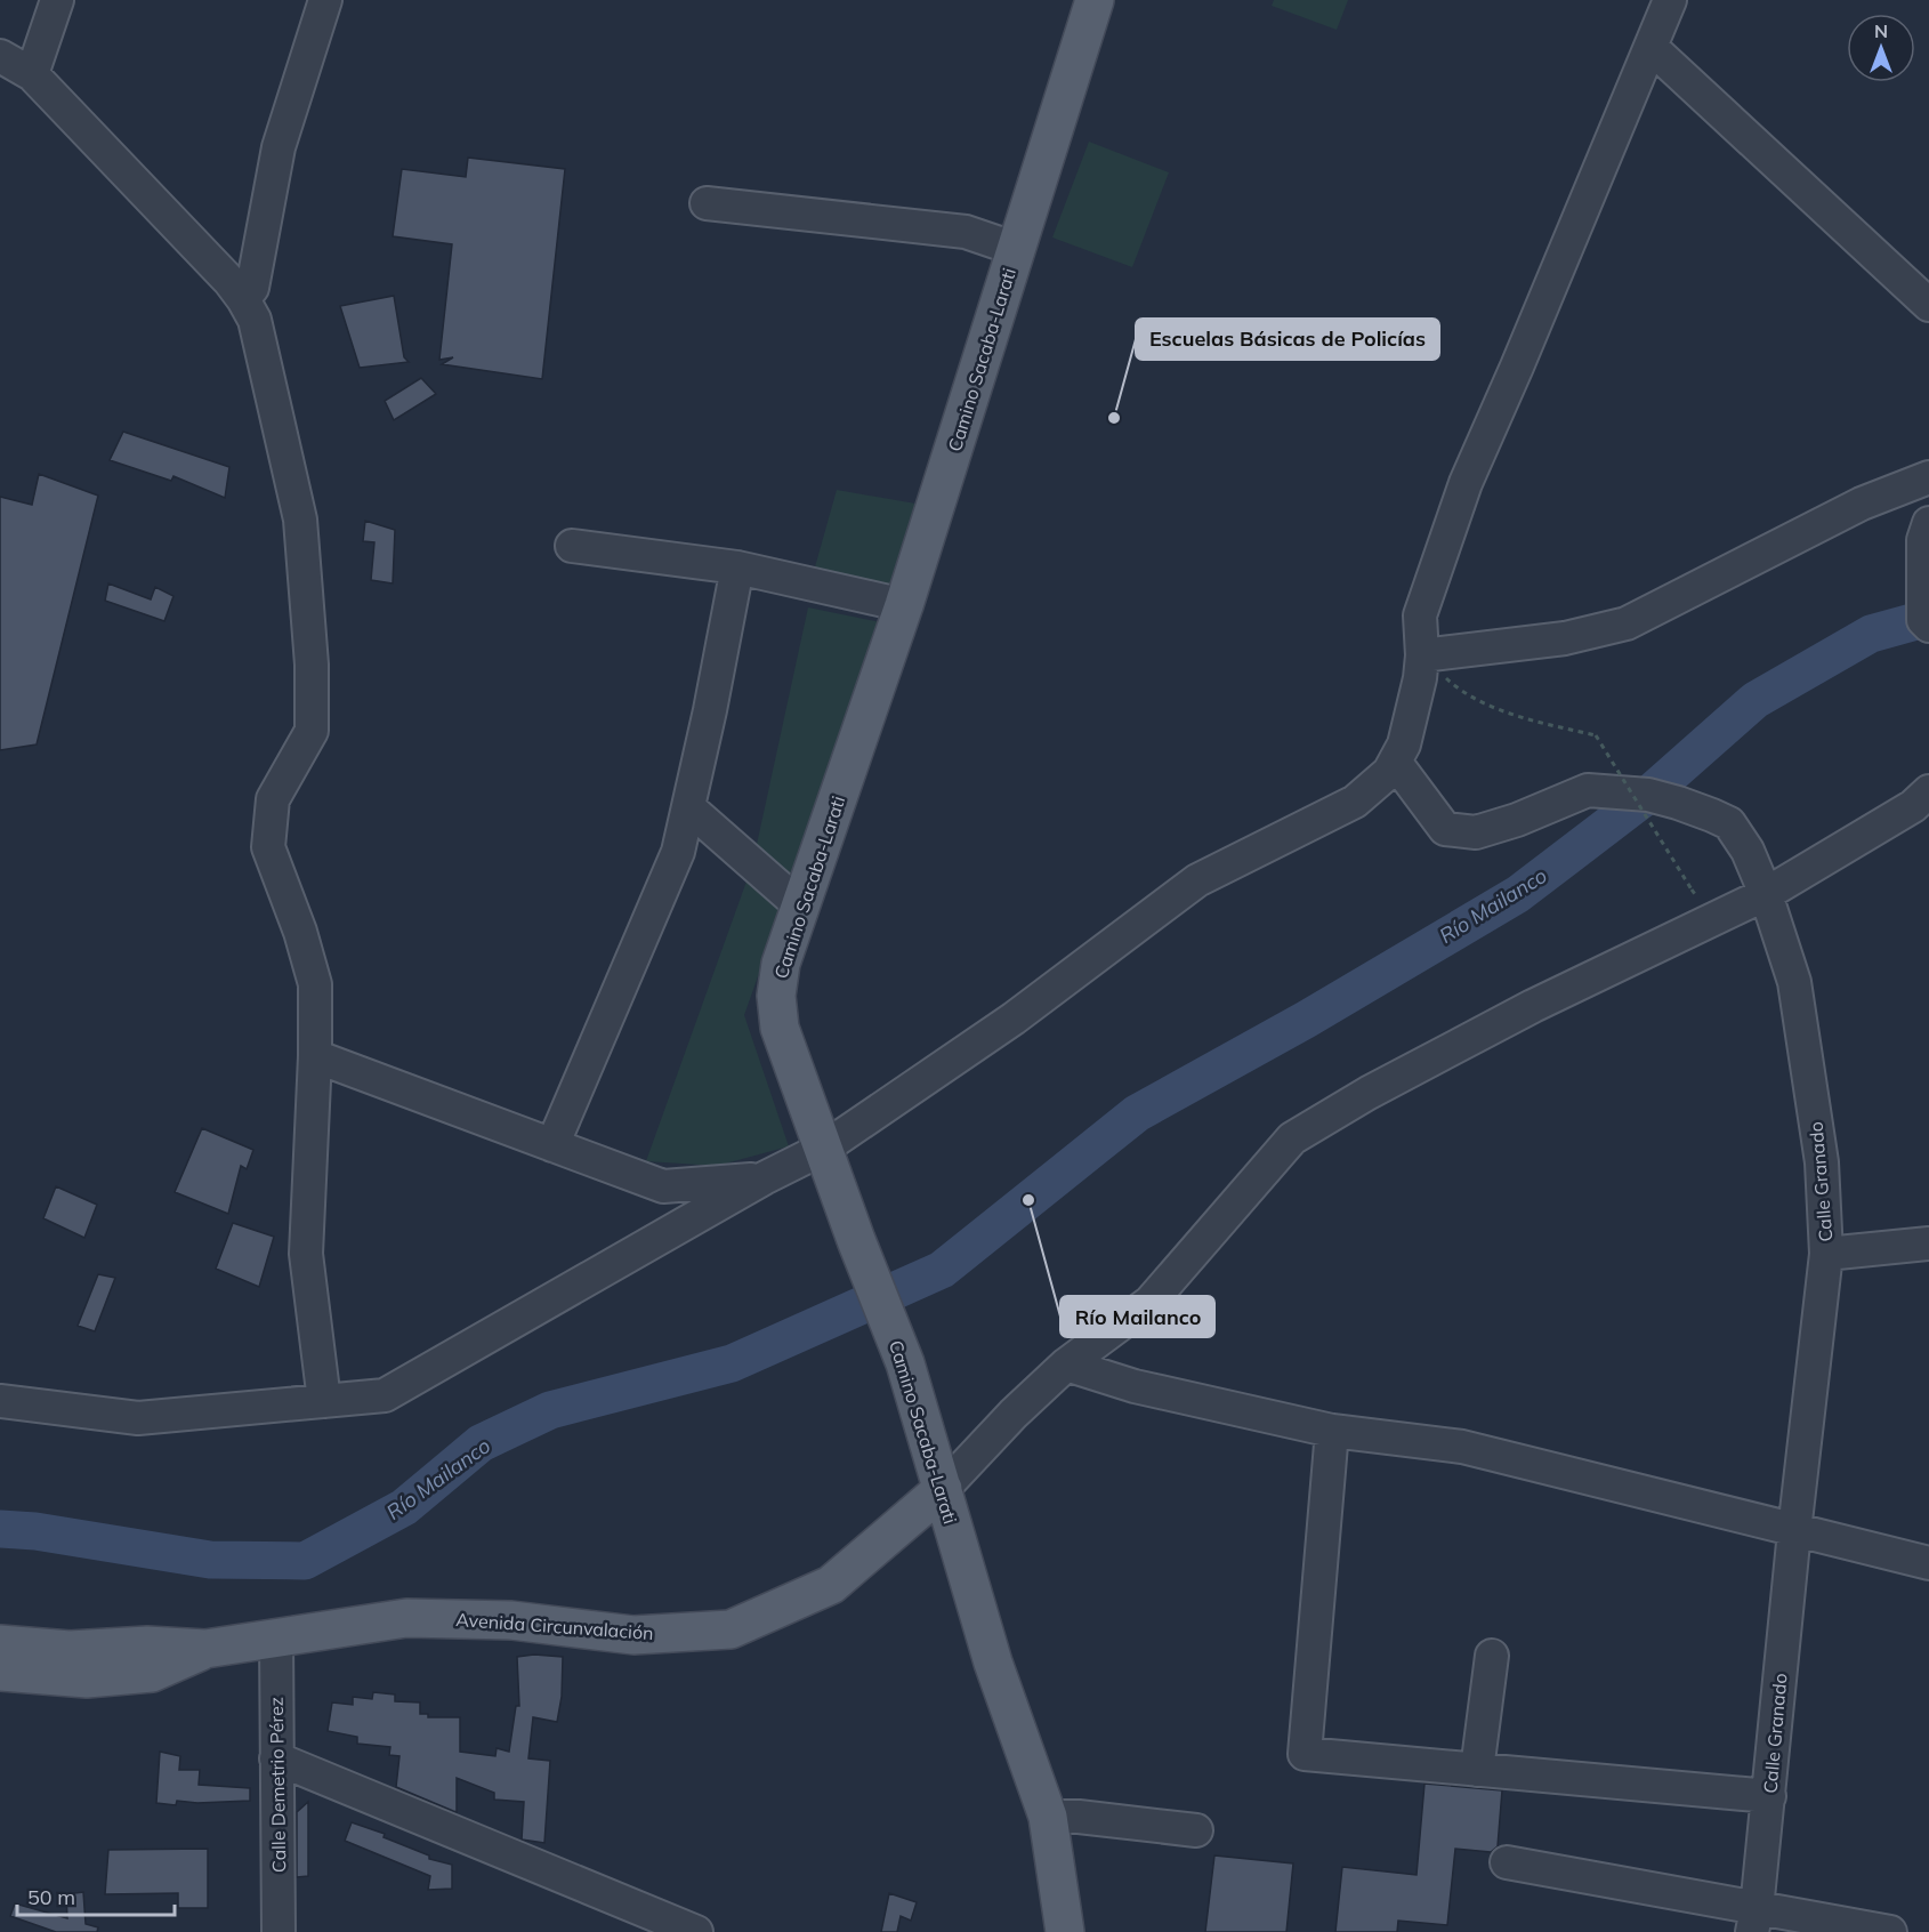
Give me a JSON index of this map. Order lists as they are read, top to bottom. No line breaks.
{"streets":{"main road":["Camino Sacaba-Larati","Avenida Circunvalación"],"street":["Calle Granado","Calle Demetrio Pérez"]},"crossings":[["Camino Sacaba-Larati","Avenida Circunvalación"],["Avenida Circunvalación","Calle Demetrio Pérez"]],"water":["Río Mailanco"],"places":["Escuelas Básicas de Policías","Río Mailanco"],"scale_bar":"50 m","north":"top"}
